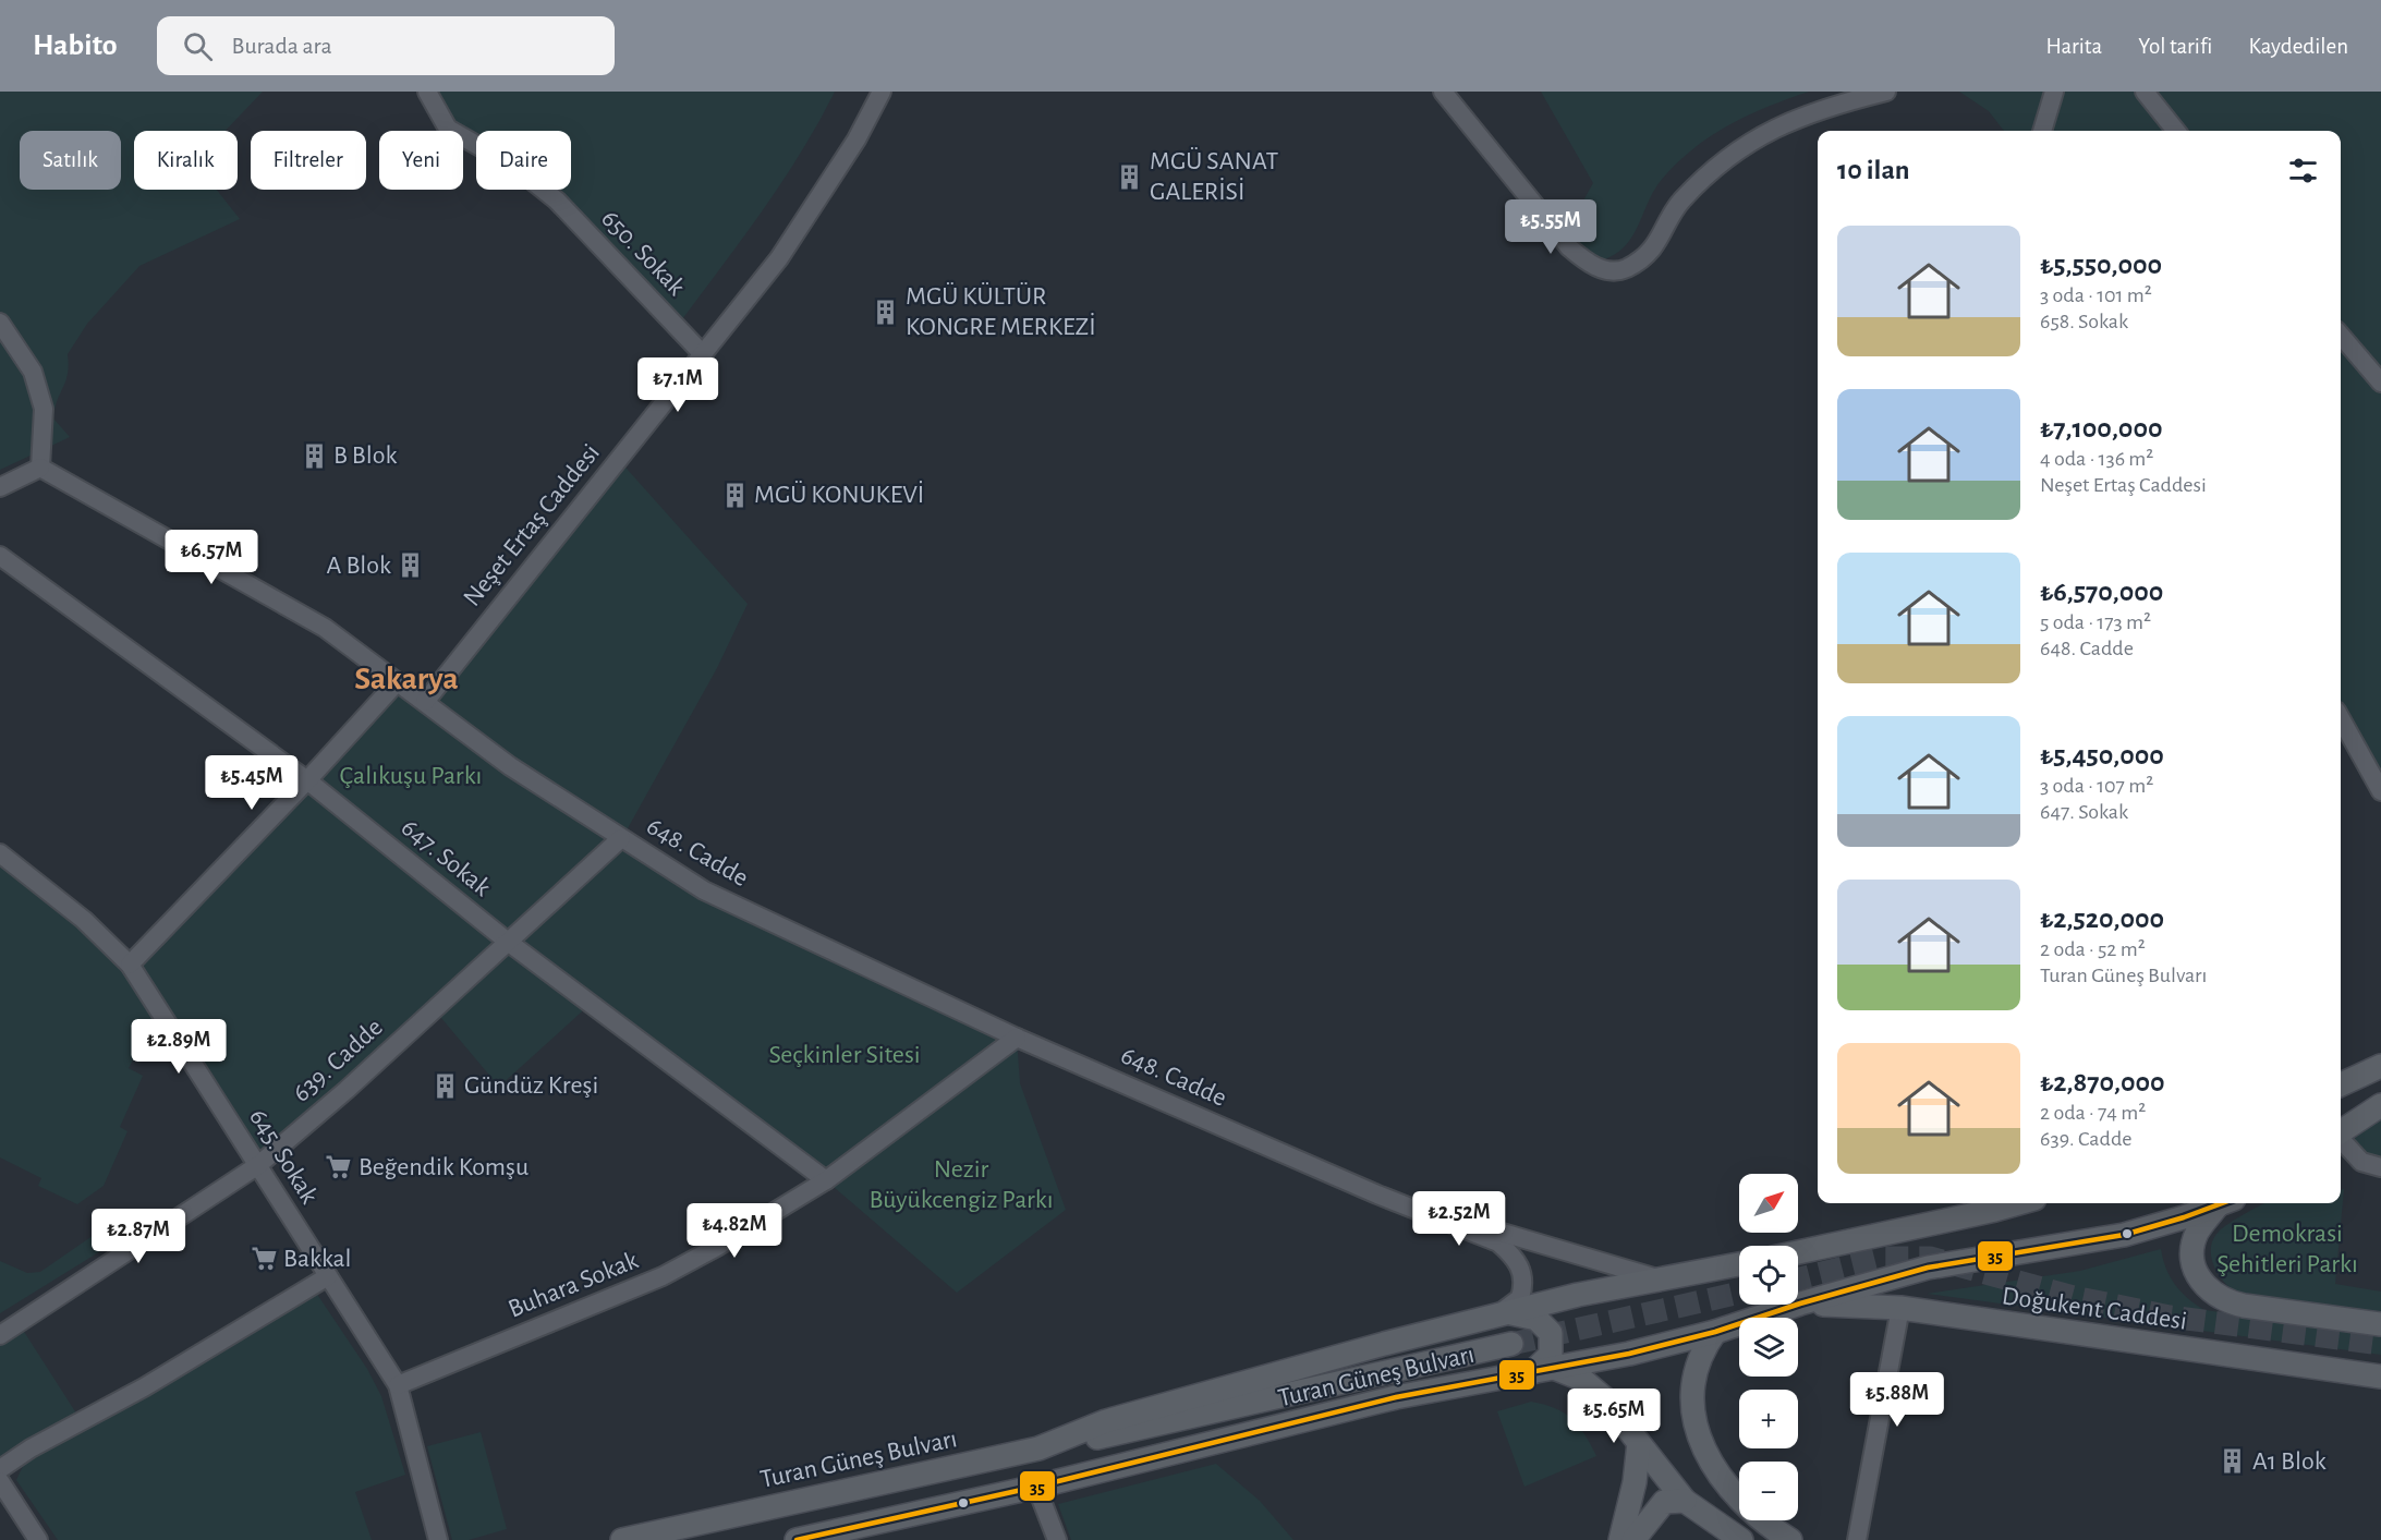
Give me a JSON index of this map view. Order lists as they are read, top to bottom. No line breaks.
{"streets":{"main road":["Doğukent Caddesi","Turan Güneş Bulvarı"],"street":["650. Sokak","Neşet Ertaş Caddesi","648. Cadde","647. Sokak","639. Cadde","645. Sokak","Buhara Sokak"]},"crossings":[["650. Sokak","Neşet Ertaş Caddesi"],["Neşet Ertaş Caddesi","648. Cadde"],["648. Cadde","639. Cadde"],["648. Cadde","Buhara Sokak"],["647. Sokak","639. Cadde"],["647. Sokak","Buhara Sokak"],["639. Cadde","645. Sokak"],["645. Sokak","Buhara Sokak"],["Doğukent Caddesi","Turan Güneş Bulvarı"]],"districts":["Sakarya"],"parks":["Çalıkuşu Parkı","Seçkinler Sitesi","Nezir Büyükcengiz Parkı","Demokrasi Şehitleri Parkı"],"places":{"building":["MGÜ SANAT GALERİSİ","MGÜ KÜLTÜR KONGRE MERKEZİ","B Blok","MGÜ KONUKEVİ","A Blok","Gündüz Kreşi","A1 Blok"],"supermarket":["Beğendik Komşu","Bakkal"]},"lines":["transit line 35"],"north":"top right","page":{"header":"Habito","search":"Burada ara","nav":["Harita","Yol tarifi","Kaydedilen"],"chip":["Satılık","Kiralık","Filtreler","Yeni","Daire"],"heading":"10 ilan","price":["₺5.55M","₺7.1M","₺6.57M","₺5.45M","₺2.89M","₺2.52M","₺4.82M","₺2.87M","₺5.88M","₺5.65M"],"list":[{"name":"₺5,550,000","note":"3 oda · 101 m² · 658. Sokak"},{"name":"₺7,100,000","note":"4 oda · 136 m² · Neşet Ertaş Caddesi"},{"name":"₺6,570,000","note":"5 oda · 173 m² · 648. Cadde"},{"name":"₺5,450,000","note":"3 oda · 107 m² · 647. Sokak"},{"name":"₺2,520,000","note":"2 oda · 52 m² · Turan Güneş Bulvarı"},{"name":"₺2,870,000","note":"2 oda · 74 m² · 639. Cadde"}],"map_buttons":["+","−"]}}
